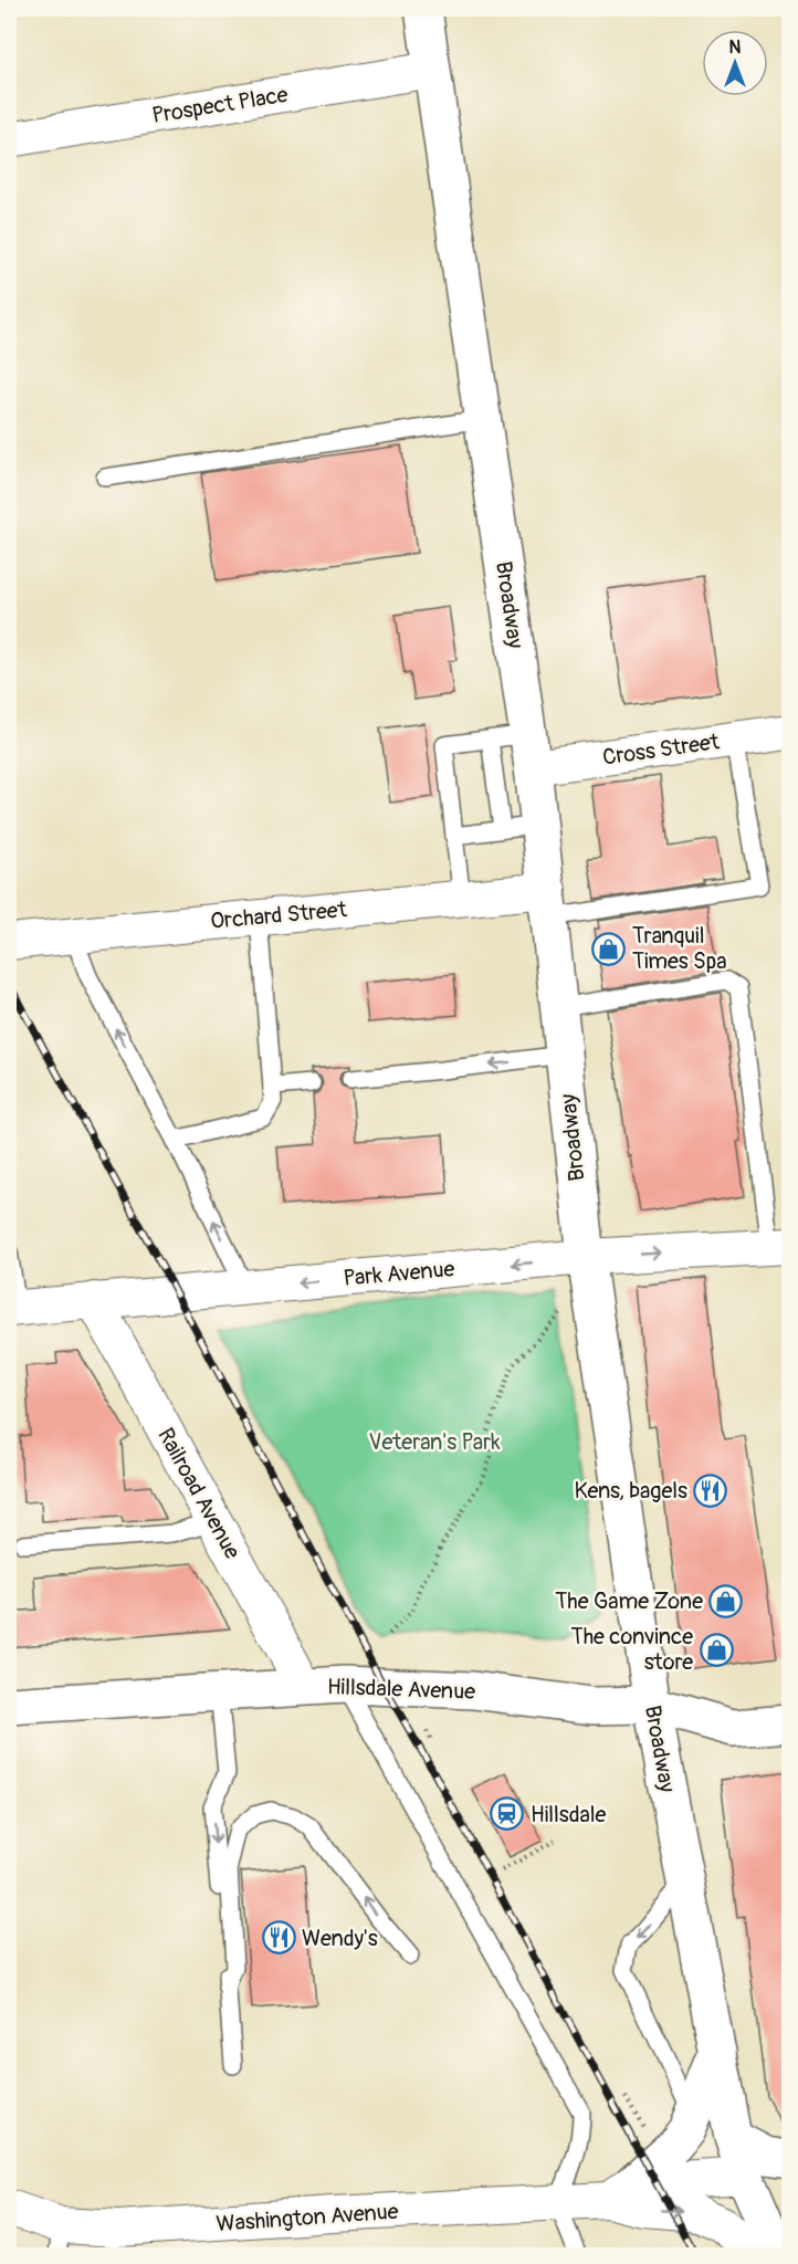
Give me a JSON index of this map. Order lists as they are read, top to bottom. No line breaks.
{"streets":{"street":["Prospect Place","Broadway","Cross Street","Orchard Street","Park Avenue","Railroad Avenue","Hillsdale Avenue","Washington Avenue"]},"crossings":[["Prospect Place","Broadway"],["Broadway","Cross Street"],["Broadway","Orchard Street"],["Broadway","Park Avenue"],["Broadway","Hillsdale Avenue"],["Broadway","Washington Avenue"],["Park Avenue","Railroad Avenue"],["Railroad Avenue","Hillsdale Avenue"]],"parks":["Veteran's Park"],"places":{"shop":["Tranquil Times Spa","The Game Zone","The convince store"],"restaurant":["Kens, bagels","Wendy's"],"station":["Hillsdale"]},"north":"top"}
